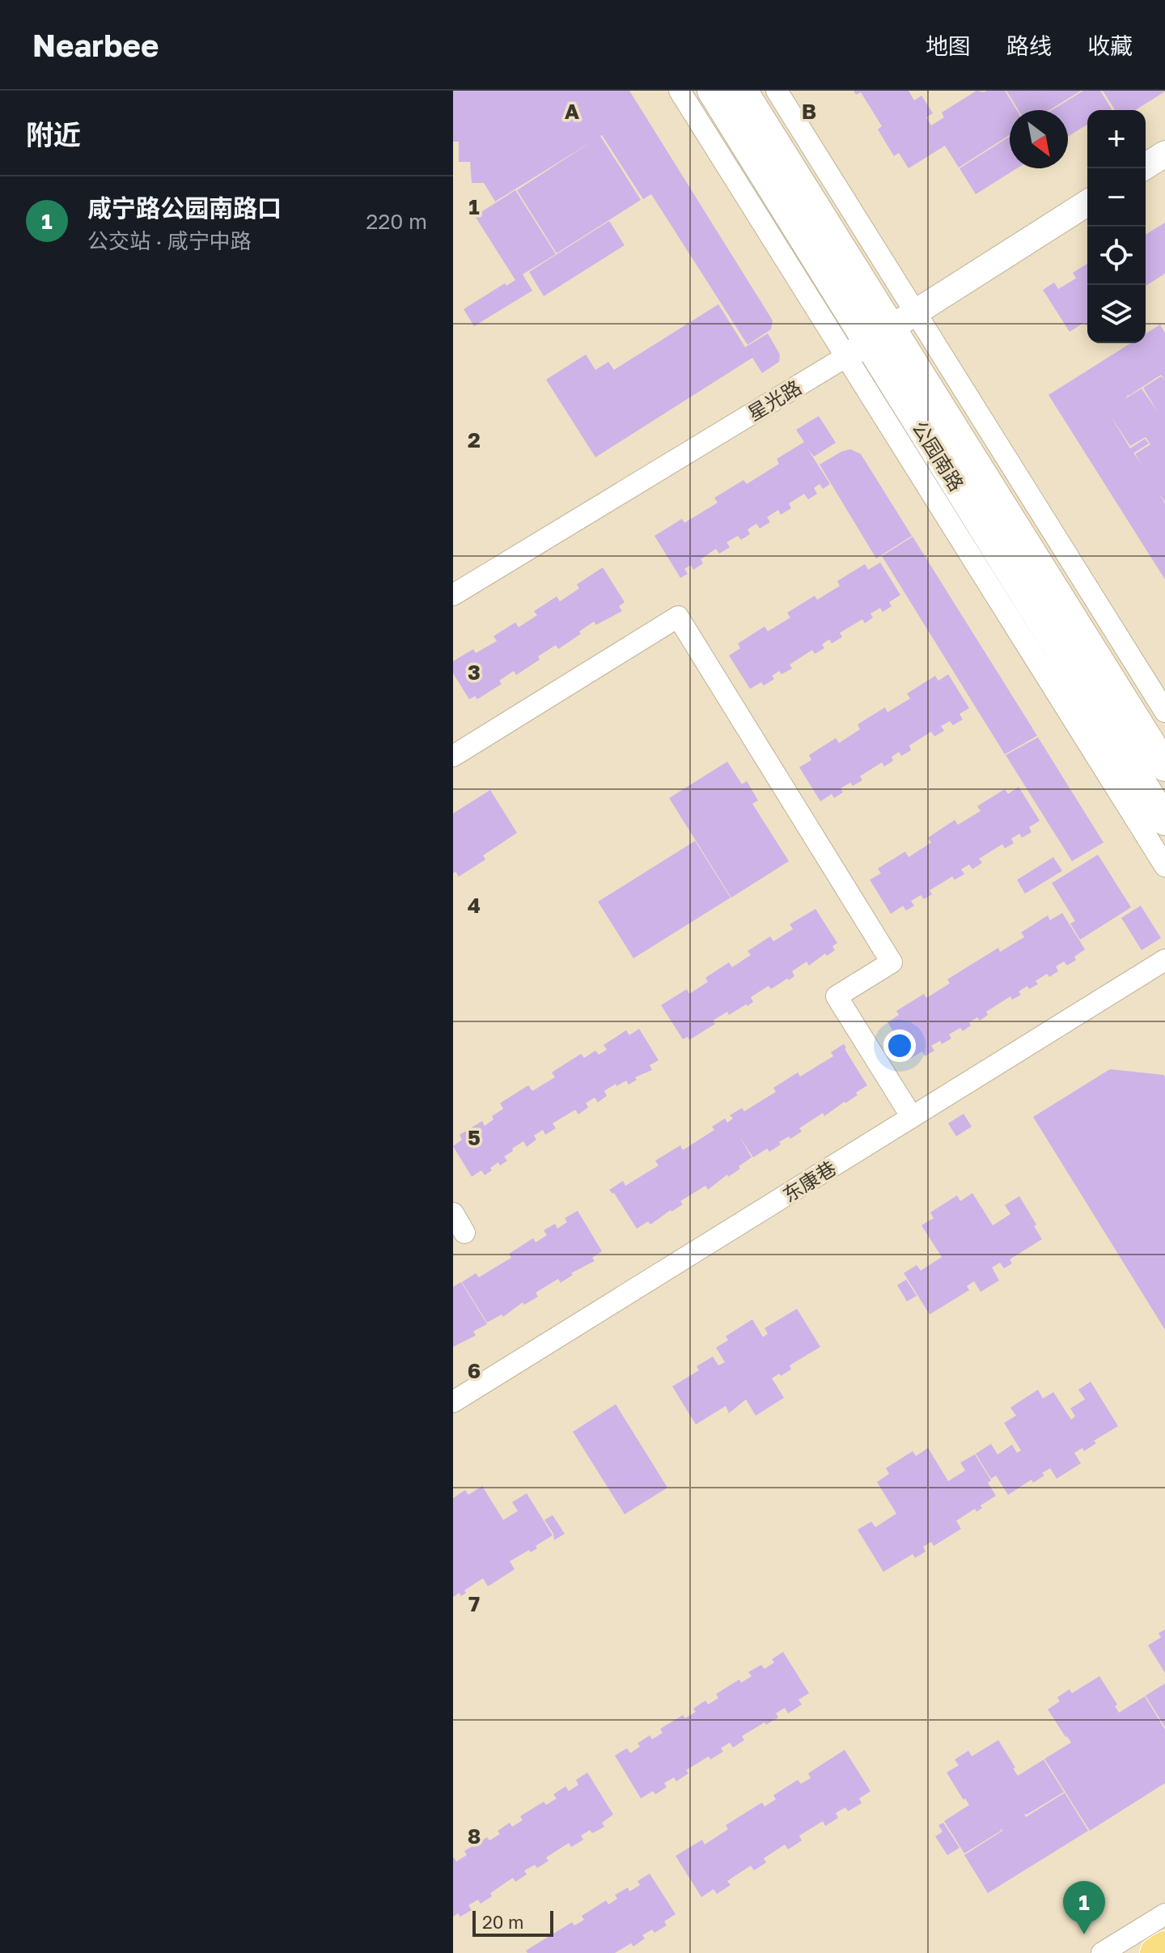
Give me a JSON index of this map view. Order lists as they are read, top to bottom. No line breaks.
{"streets":{"main road":["公园南路"],"street":["星光路","东康巷"]},"crossings":[["星光路","公园南路"]],"scale_bar":"20 m","north":"bottom right","page":{"header":"Nearbee","nav":["地图","路线","收藏"],"heading":"附近","map_buttons":["+","−"],"list":[{"mark":"1","name":"咸宁路公园南路口","note":"公交站 · 咸宁中路","value":"220 m"}],"pins":"1","scale":"20 m"},"grid":{"columns":["A","B"],"rows":["1","2","3","4","5","6","7","8"]}}
